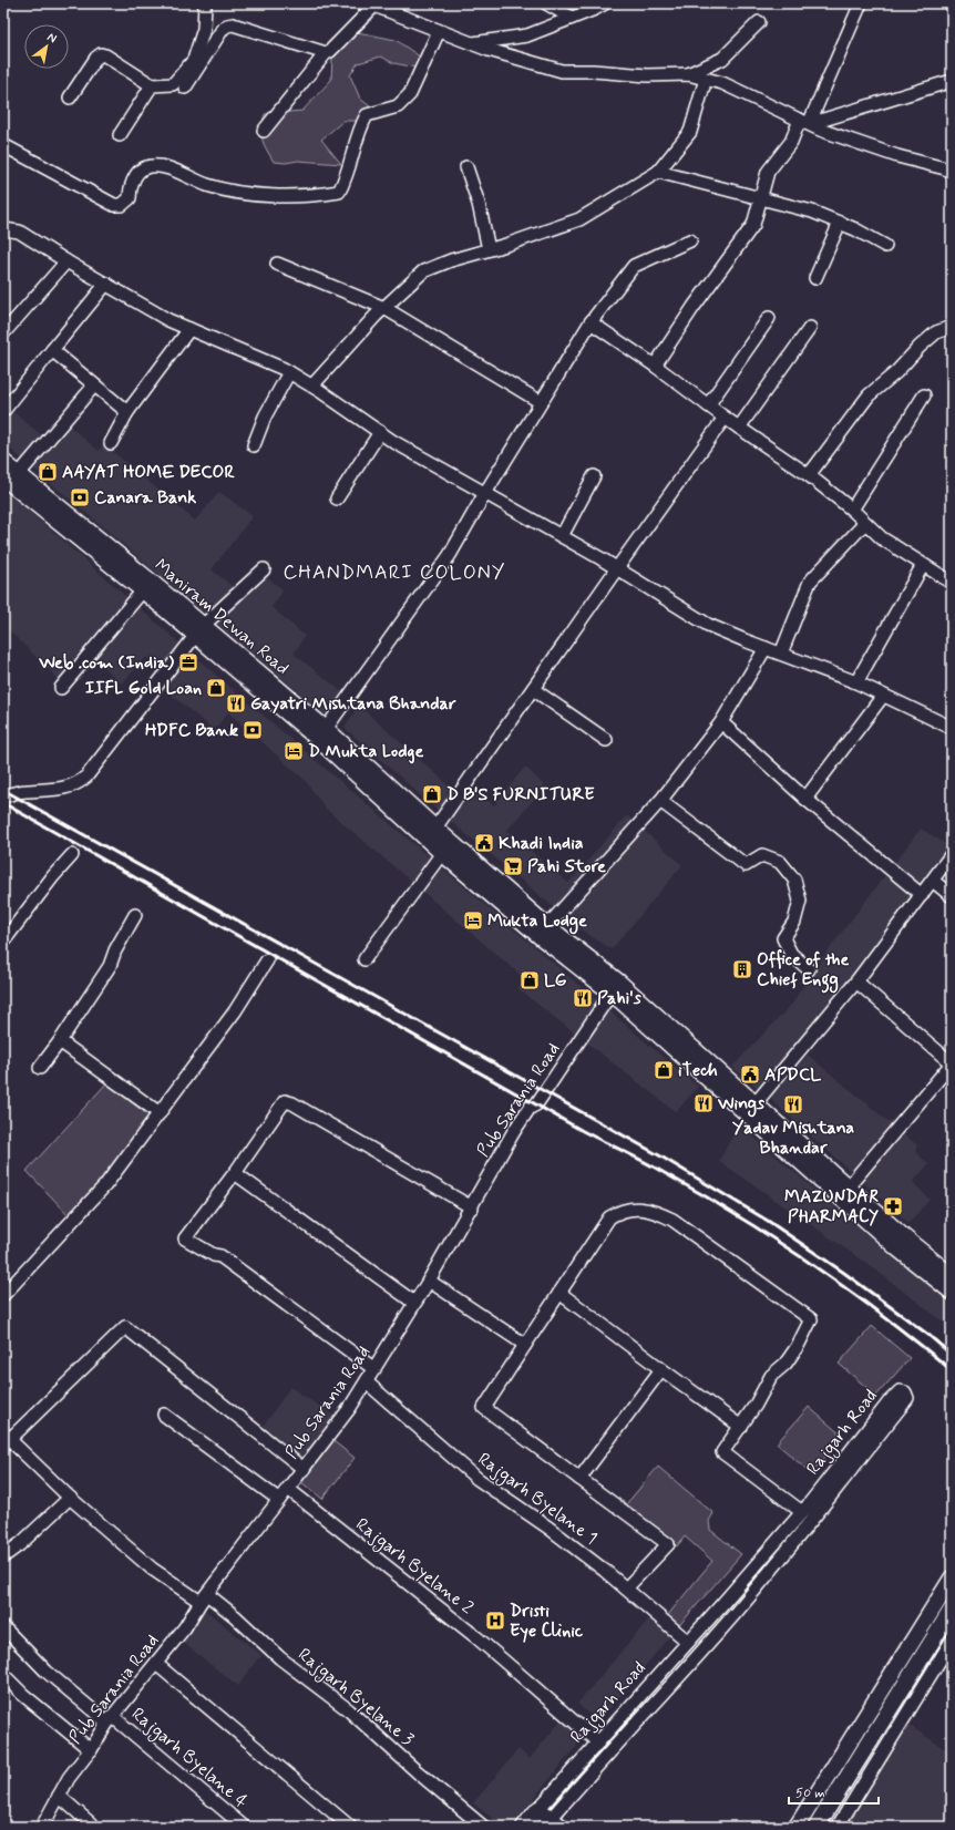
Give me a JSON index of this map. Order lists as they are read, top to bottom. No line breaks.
{"streets":{"main road":["Maniram Dewan Road","Rajgarh Road"],"street":["Pub Sarania Road","Rajgarh Byelane 1","Rajgarh Byelane 2","Rajgarh Byelane 3","Rajgarh Byelane 4"]},"crossings":[["Maniram Dewan Road","Pub Sarania Road"],["Pub Sarania Road","Rajgarh Byelane 1"],["Pub Sarania Road","Rajgarh Byelane 2"],["Pub Sarania Road","Rajgarh Byelane 3"],["Pub Sarania Road","Rajgarh Byelane 4"],["Rajgarh Road","Rajgarh Byelane 1"],["Rajgarh Road","Rajgarh Byelane 2"]],"districts":["CHANDMARI COLONY"],"places":{"shop":["AAYAT HOME DECOR","IIFL Gold Loan","D B'S FURNITURE","LG","iTech"],"bank":["Canara Bank","HDFC Bank"],"office":["Web .com (India)"],"restaurant":["Gayatri Mishtana Bhandar","Pahi's","Wings","Yadav Mishtana Bhandar"],"hotel":["D Mukta Lodge","Mukta Lodge"],"public building":["Khadi India","APDCL"],"supermarket":["Pahi Store"],"building":["Office of the Chief Engg"],"pharmacy":["MAZUNDAR PHARMACY"],"hospital":["Dristi Eye Clinic"]},"scale_bar":"50 m","north":"top right"}
